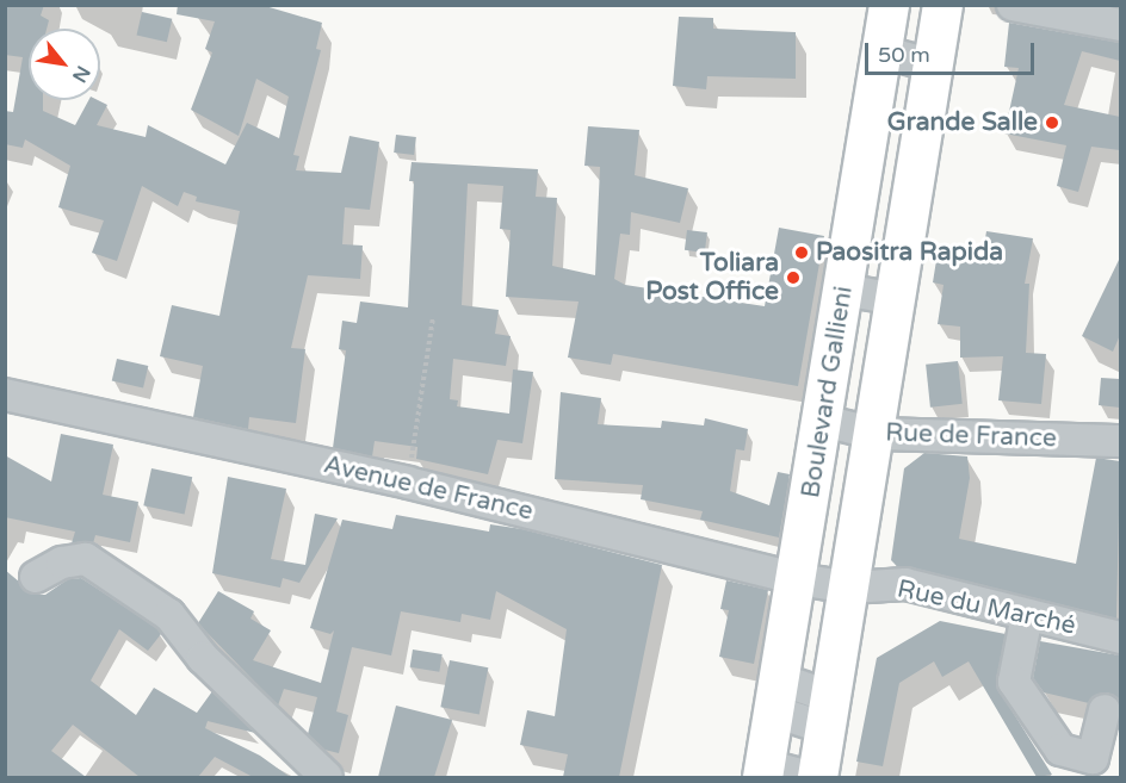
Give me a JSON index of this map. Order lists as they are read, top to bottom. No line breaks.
{"streets":{"main road":["Boulevard Gallieni"],"street":["Rue de France","Avenue de France","Rue du Marché"]},"crossings":[["Boulevard Gallieni","Rue de France"],["Boulevard Gallieni","Avenue de France"],["Avenue de France","Rue du Marché"]],"places":["Grande Salle","Paositra Rapida","Toliara Post Office"],"scale_bar":"50 m","north":"bottom right"}
